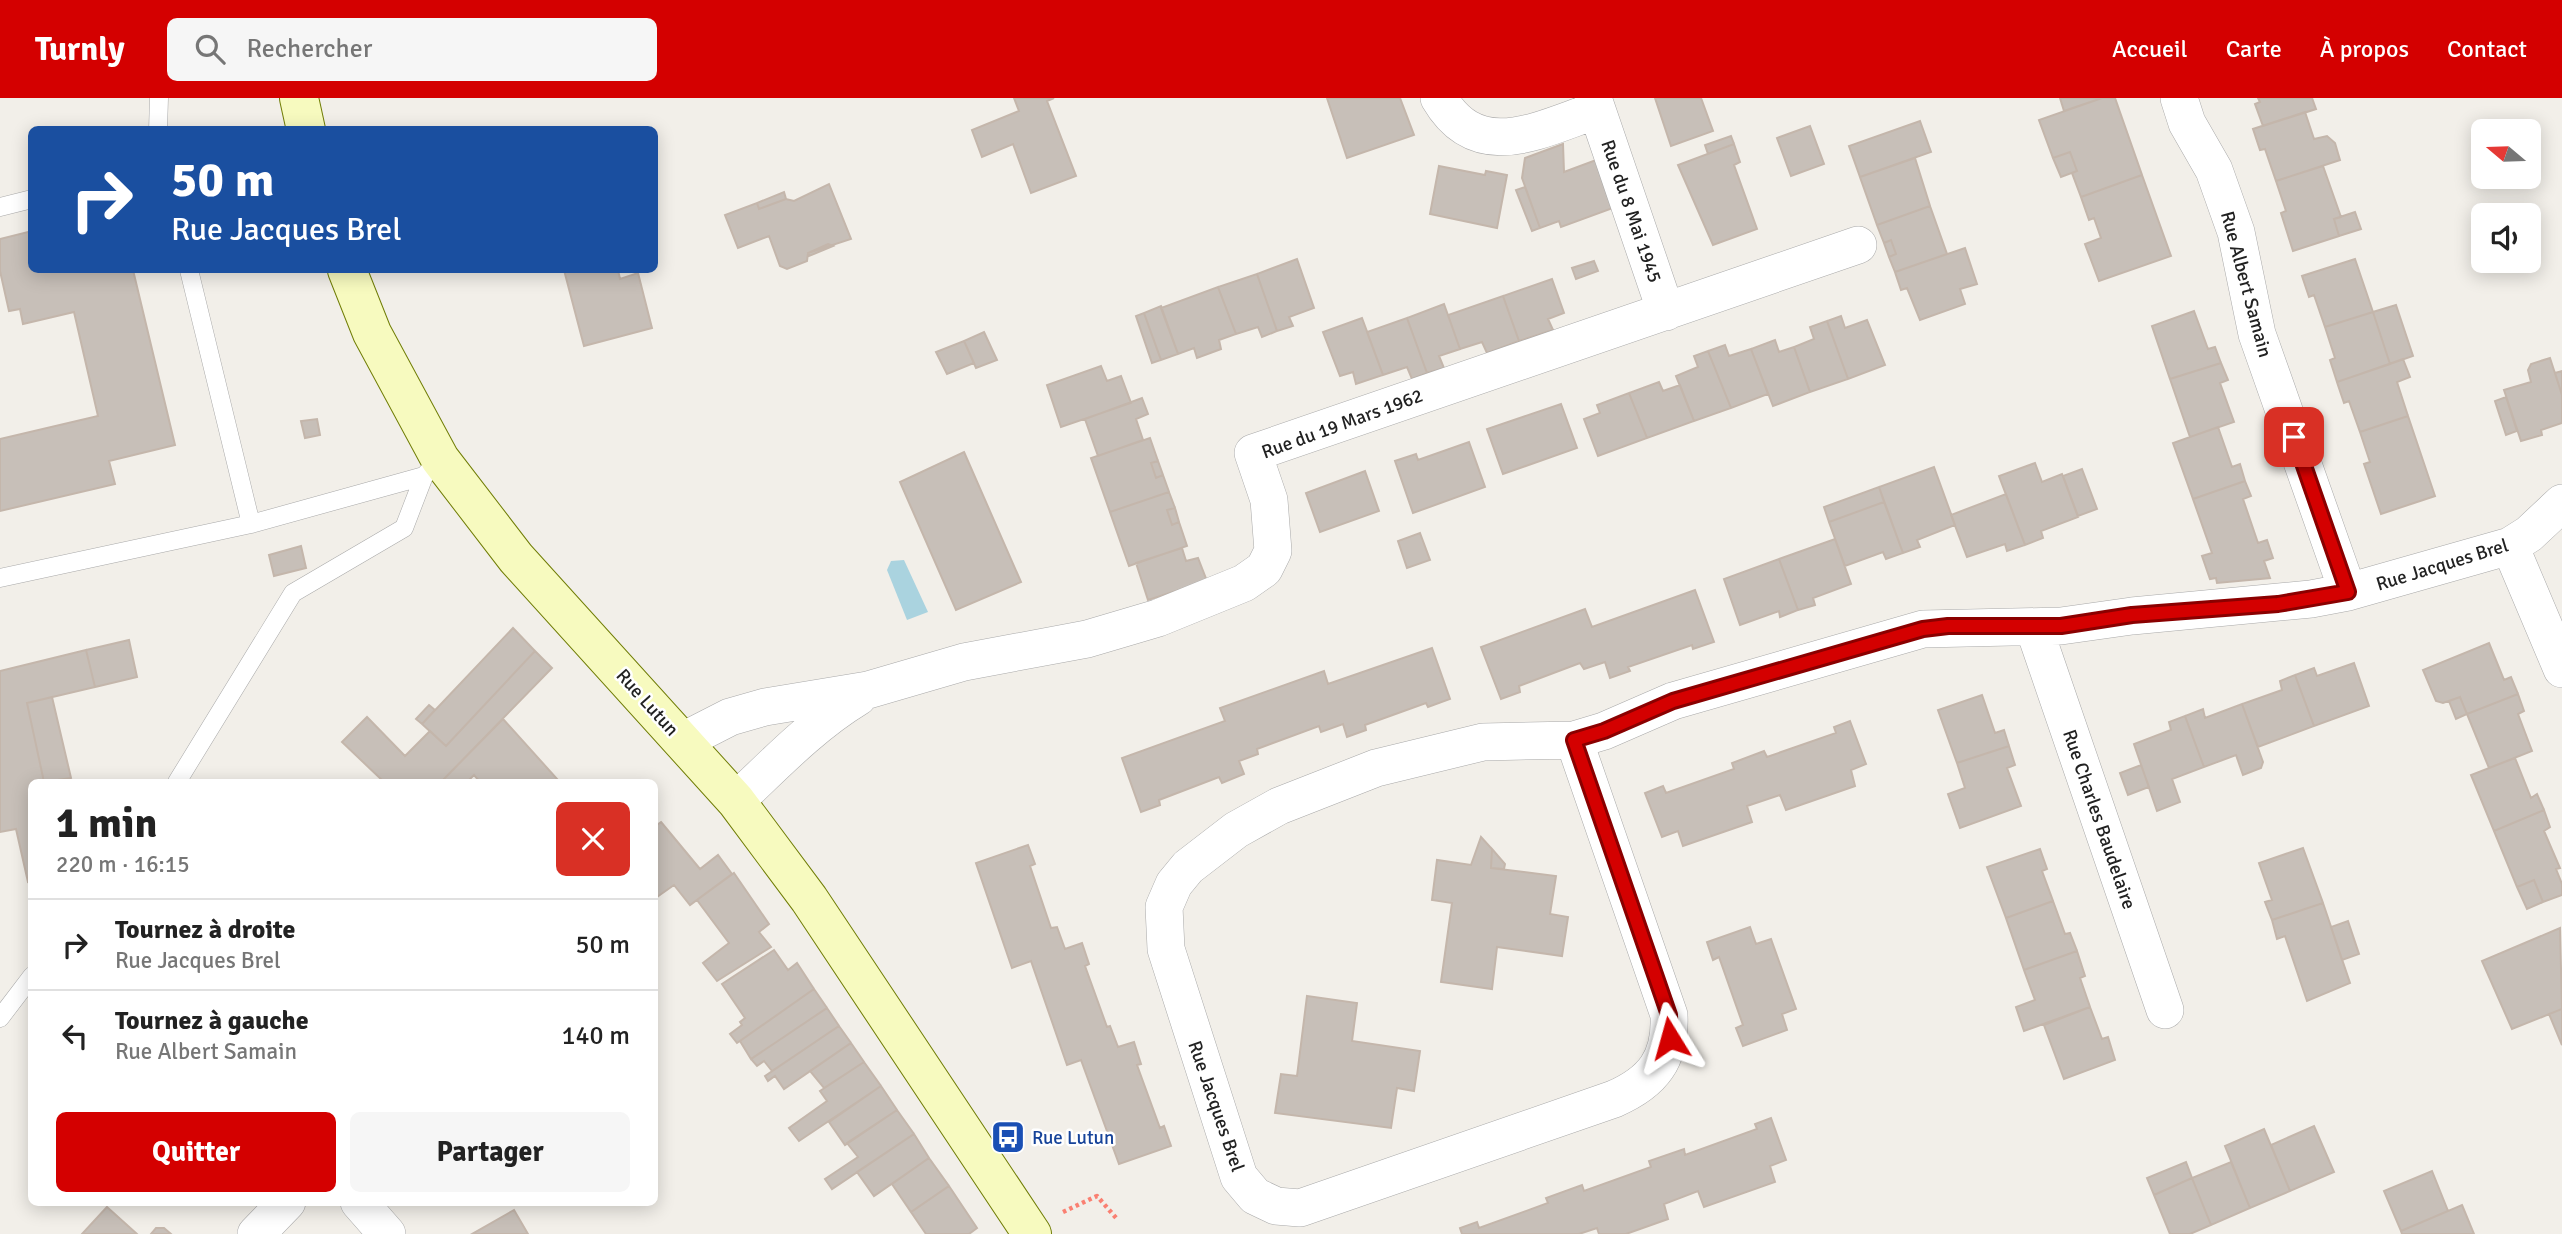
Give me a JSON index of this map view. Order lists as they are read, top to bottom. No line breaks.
{"streets":{"main road":["Rue Lutun"],"street":["Rue du 8 Mai 1945","Rue Albert Samain","Rue du 19 Mars 1962","Rue Jacques Brel","Rue Charles Baudelaire"]},"crossings":[["Rue du 8 Mai 1945","Rue du 19 Mars 1962"],["Rue Albert Samain","Rue Jacques Brel"],["Rue du 19 Mars 1962","Rue Lutun"],["Rue Jacques Brel","Rue Charles Baudelaire"]],"places":{"bus stop":["Rue Lutun"]},"north":"left","page":{"header":"Turnly","search":"Rechercher","nav":["Accueil","Carte","À propos","Contact"],"turn":["50 m","Rue Jacques Brel"],"heading":["1 min","220 m · 16:15"],"list":[{"name":"Tournez à droite","note":"Rue Jacques Brel","value":"50 m"},{"name":"Tournez à gauche","note":"Rue Albert Samain","value":"140 m"}],"buttons":["Quitter","Partager"]}}
